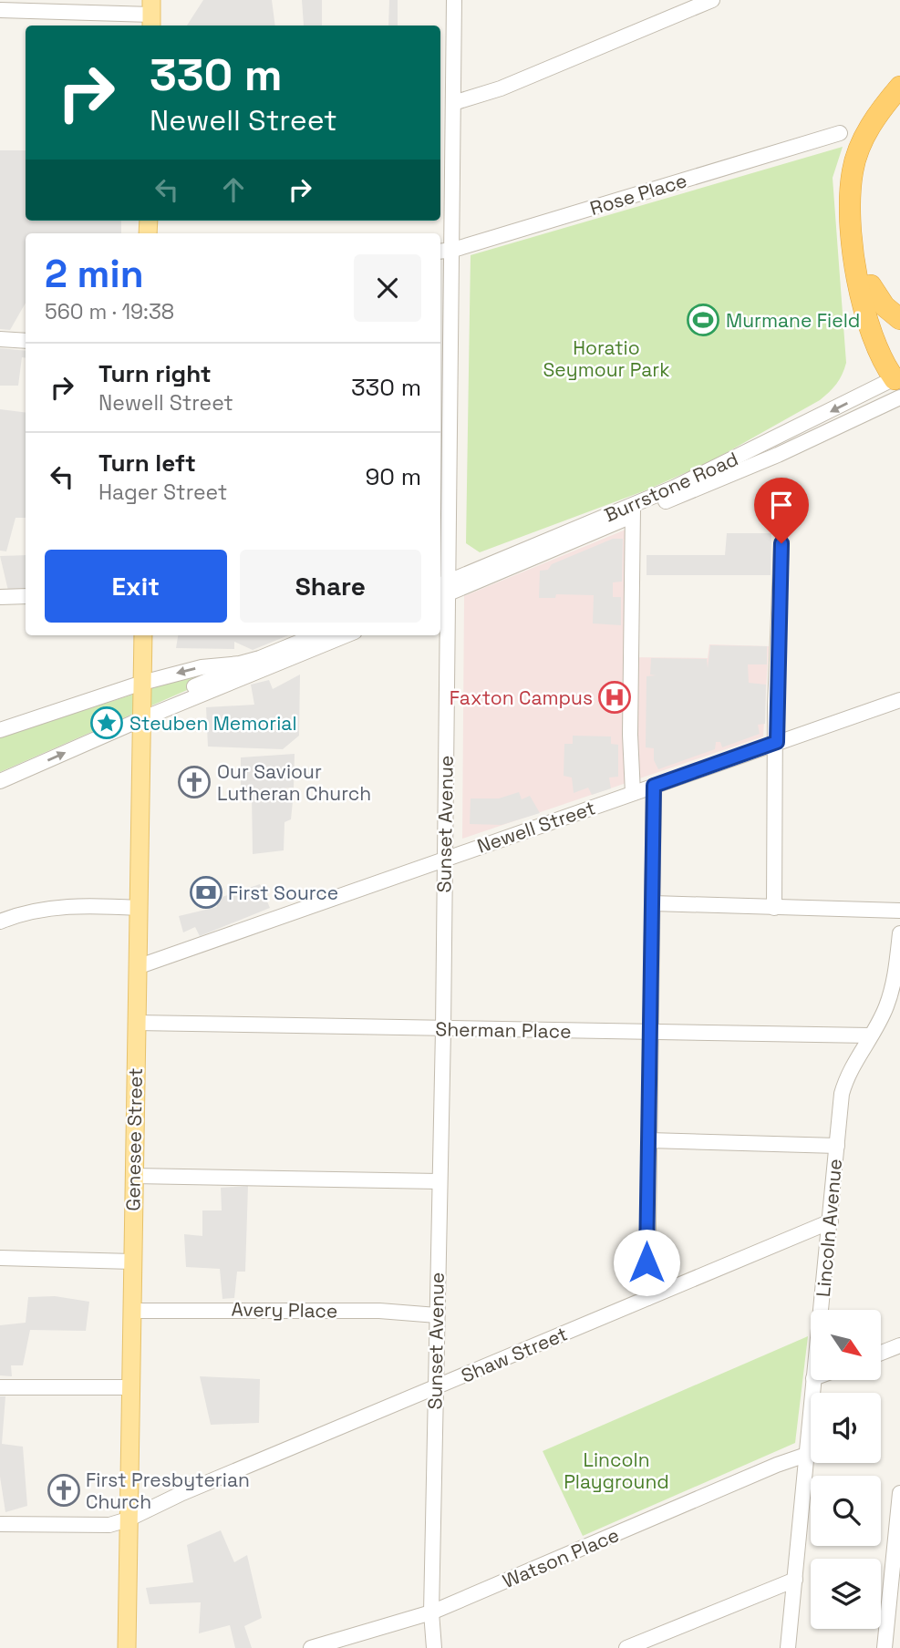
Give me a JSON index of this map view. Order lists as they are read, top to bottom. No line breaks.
{"streets":{"main road":["Genesee Street"],"street":["Rose Place","Burrstone Road","Sunset Avenue","Newell Street","Sherman Place","Lincoln Avenue","Avery Place","Shaw Street","Watson Place"]},"crossings":[["Rose Place","Sunset Avenue"],["Burrstone Road","Sunset Avenue"],["Sunset Avenue","Newell Street"],["Sunset Avenue","Sherman Place"],["Sunset Avenue","Avery Place"],["Sunset Avenue","Shaw Street"],["Sunset Avenue","Watson Place"],["Newell Street","Genesee Street"],["Sherman Place","Genesee Street"],["Sherman Place","Lincoln Avenue"],["Genesee Street","Avery Place"],["Genesee Street","Shaw Street"],["Lincoln Avenue","Shaw Street"],["Lincoln Avenue","Watson Place"]],"parks":["Horatio Seymour Park","Lincoln Playground"],"places":{"sports":["Murmane Field"],"hospital":["Faxton Campus"],"place":["Steuben Memorial"],"church":["Our Saviour Lutheran Church","First Presbyterian Church"],"bank":["First Source"]},"north":"bottom right","page":{"turn":["330 m","Newell Street"],"heading":["2 min","560 m · 19:38"],"list":[{"name":"Turn right","note":"Newell Street","value":"330 m"},{"name":"Turn left","note":"Hager Street","value":"90 m"}],"buttons":["Exit","Share"]}}
